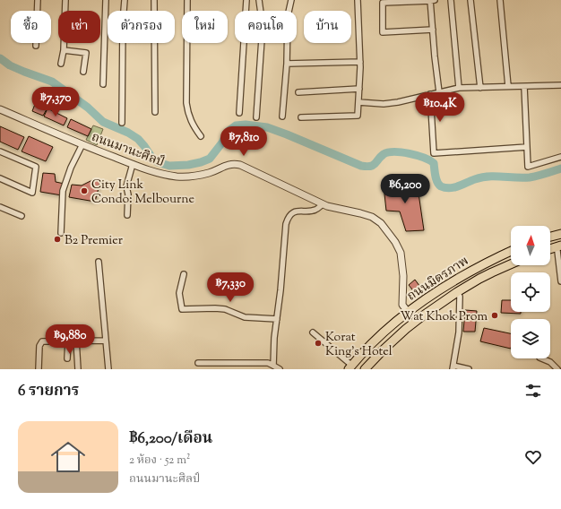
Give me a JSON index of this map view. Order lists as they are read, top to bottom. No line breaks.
{"streets":{"highway":["ถนนมิตรภาพ"],"street":["ถนนมานะศิลป์"]},"crossings":[["ถนนมานะศิลป์","ถนนมิตรภาพ"]],"places":["City Link Condo: Melbourne","B2 Premier","Wat Khok Prom","Korat King's Hotel"],"north":"top","page":{"chip":["ซื้อ","เช่า","ตัวกรอง","ใหม่","คอนโด","บ้าน"],"price":["฿7,370","฿10.4K","฿7,810","฿6,200","฿7,330","฿9,880"],"heading":"6 รายการ","list":[{"name":"฿6,200/เดือน","note":"2 ห้อง · 52 m² · ถนนมานะศิลป์"}]}}
